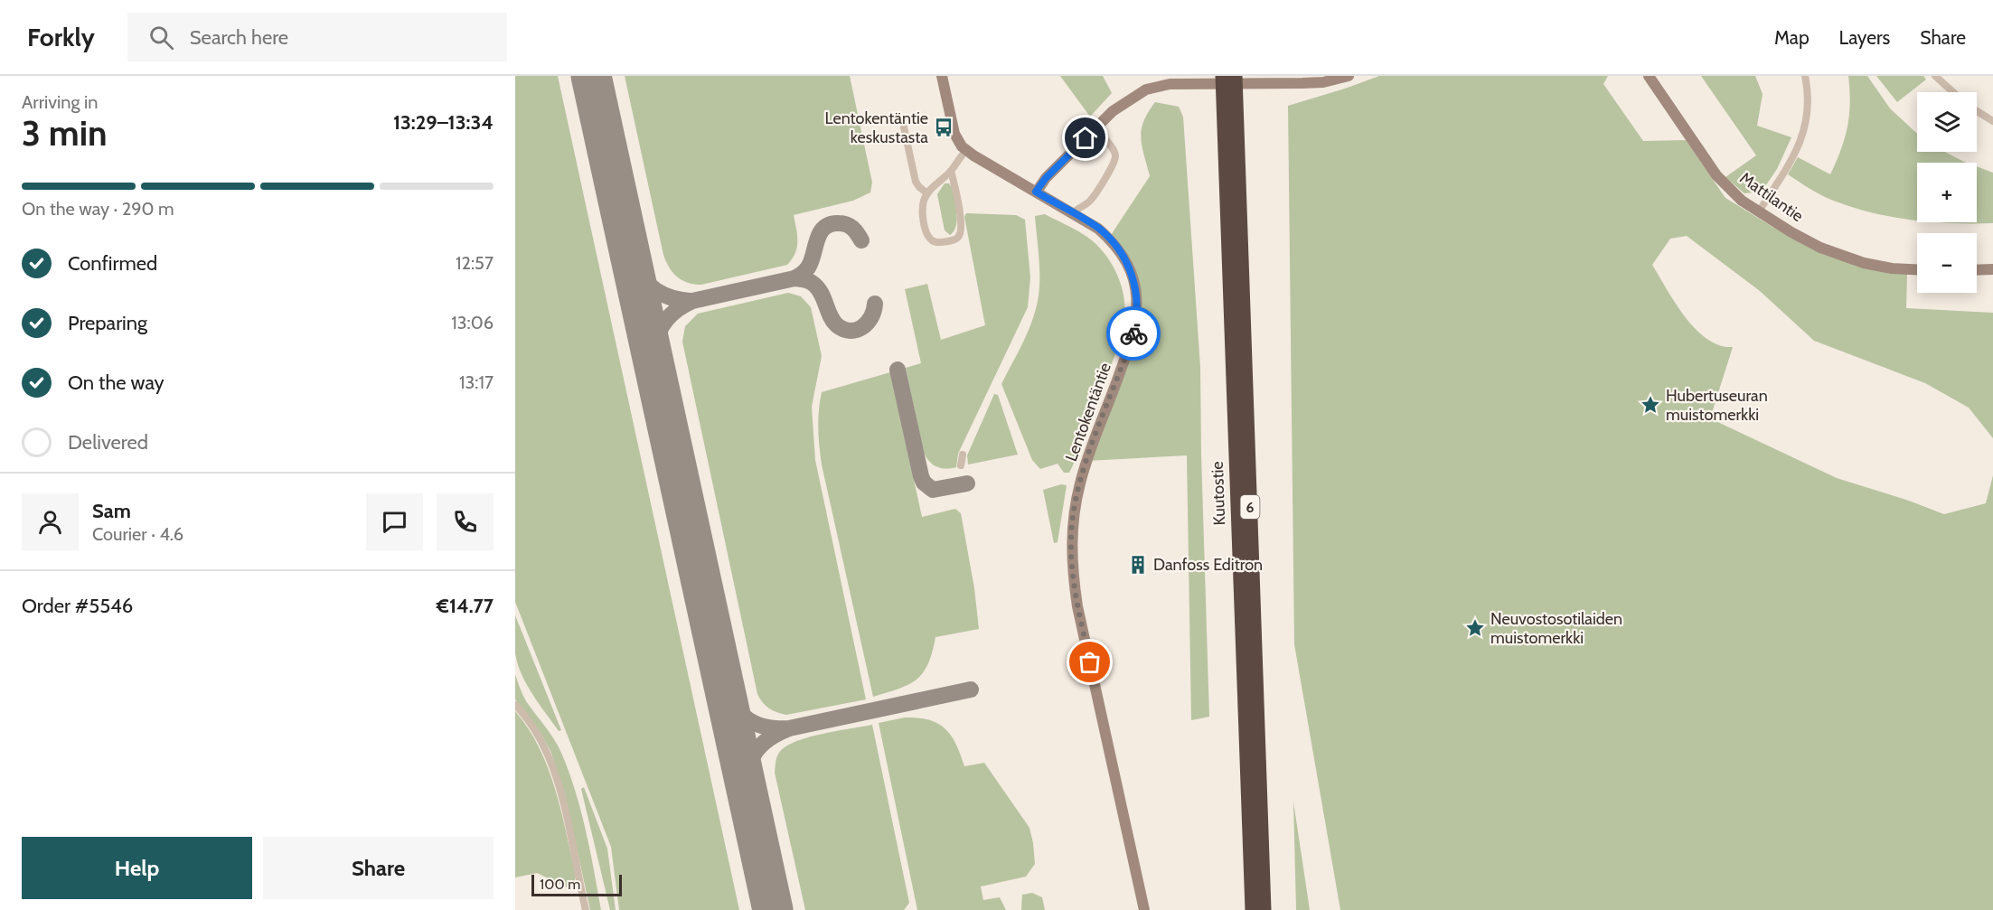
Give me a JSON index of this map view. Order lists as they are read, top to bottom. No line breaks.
{"streets":{"highway":["Kuutostie","6"],"street":["Mattilantie","Lentokentäntie"]},"places":{"bus stop":["Lentokentäntie keskustasta"],"place":["Hubertuseuran muistomerkki","Neuvostosotilaiden muistomerkki"],"building":["Danfoss Editron"]},"scale_bar":"100 m","page":{"header":"Forkly","search":"Search here","nav":["Map","Layers","Share"],"heading":["3 min","Arriving in","13:29–13:34"],"panel":["Sam","Courier · 4.6","Order #5546","€14.77"],"map_buttons":["+","−"],"bar":"On the way · 290 m","list":[["Confirmed","12:57"],["Preparing","13:06"],["On the way","13:17"],"Delivered"],"buttons":["Help","Share"],"scale":"100 m"}}
